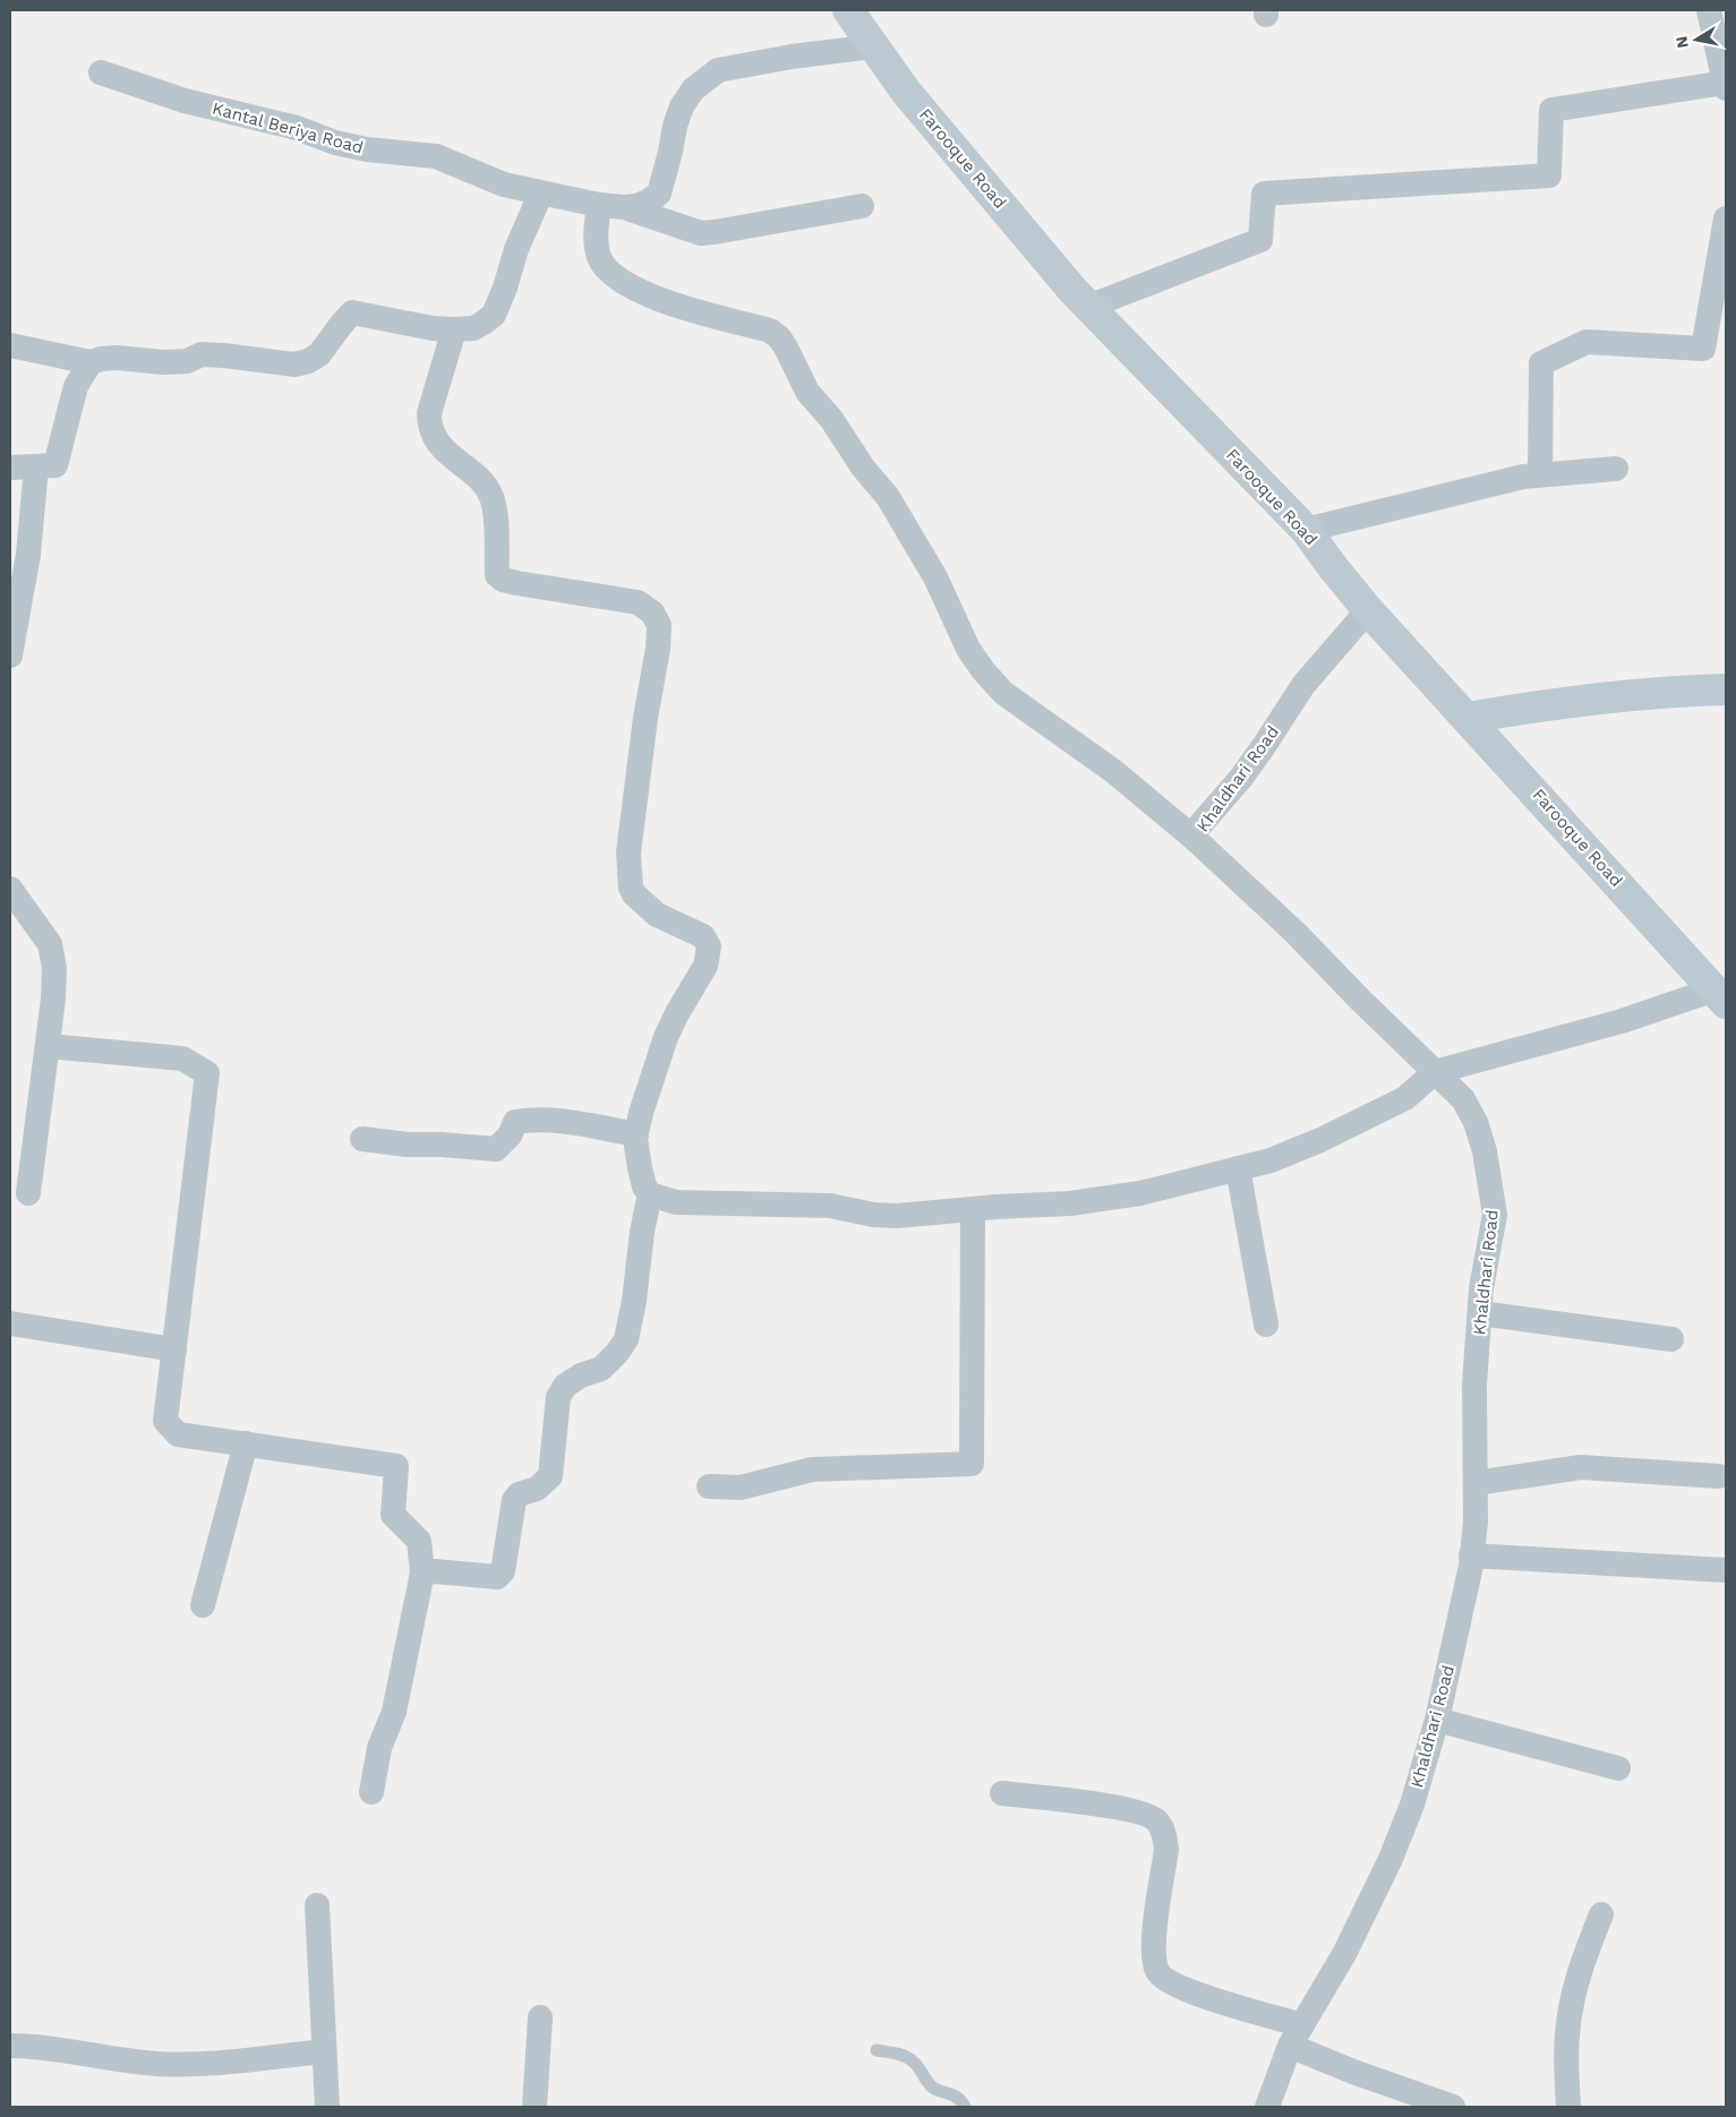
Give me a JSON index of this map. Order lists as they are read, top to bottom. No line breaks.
{"streets":{"main road":["Farooque Road"],"street":["Kantal Beriya Road","Khaldhari Road"]},"crossings":[["Kantal Beriya Road","Farooque Road"],["Farooque Road","Khaldhari Road"]],"north":"left"}
